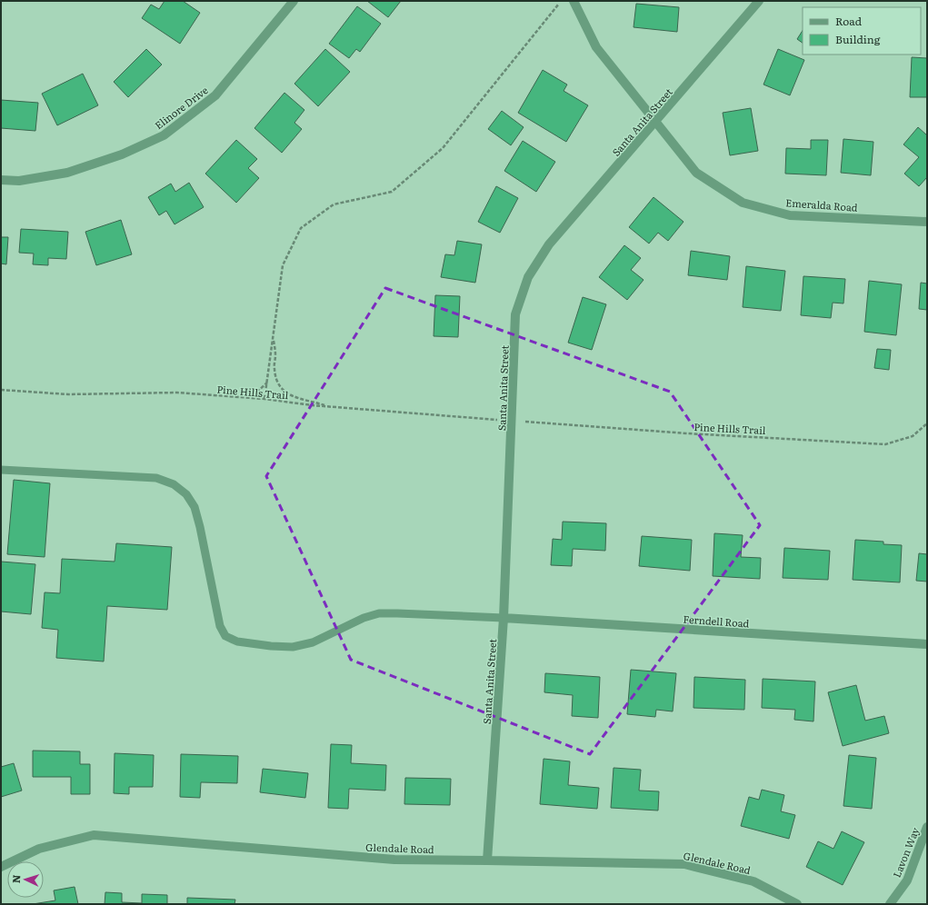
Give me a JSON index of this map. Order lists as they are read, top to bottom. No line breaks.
{"streets":{"street":["Elinore Drive","Santa Anita Street","Emeralda Road","Ferndell Road","Glendale Road","Lavon Way"],"path":["Pine Hills Trail"]},"crossings":[["Santa Anita Street","Emeralda Road"],["Santa Anita Street","Ferndell Road"],["Santa Anita Street","Glendale Road"]],"legend":["Road","Building"],"north":"left"}
